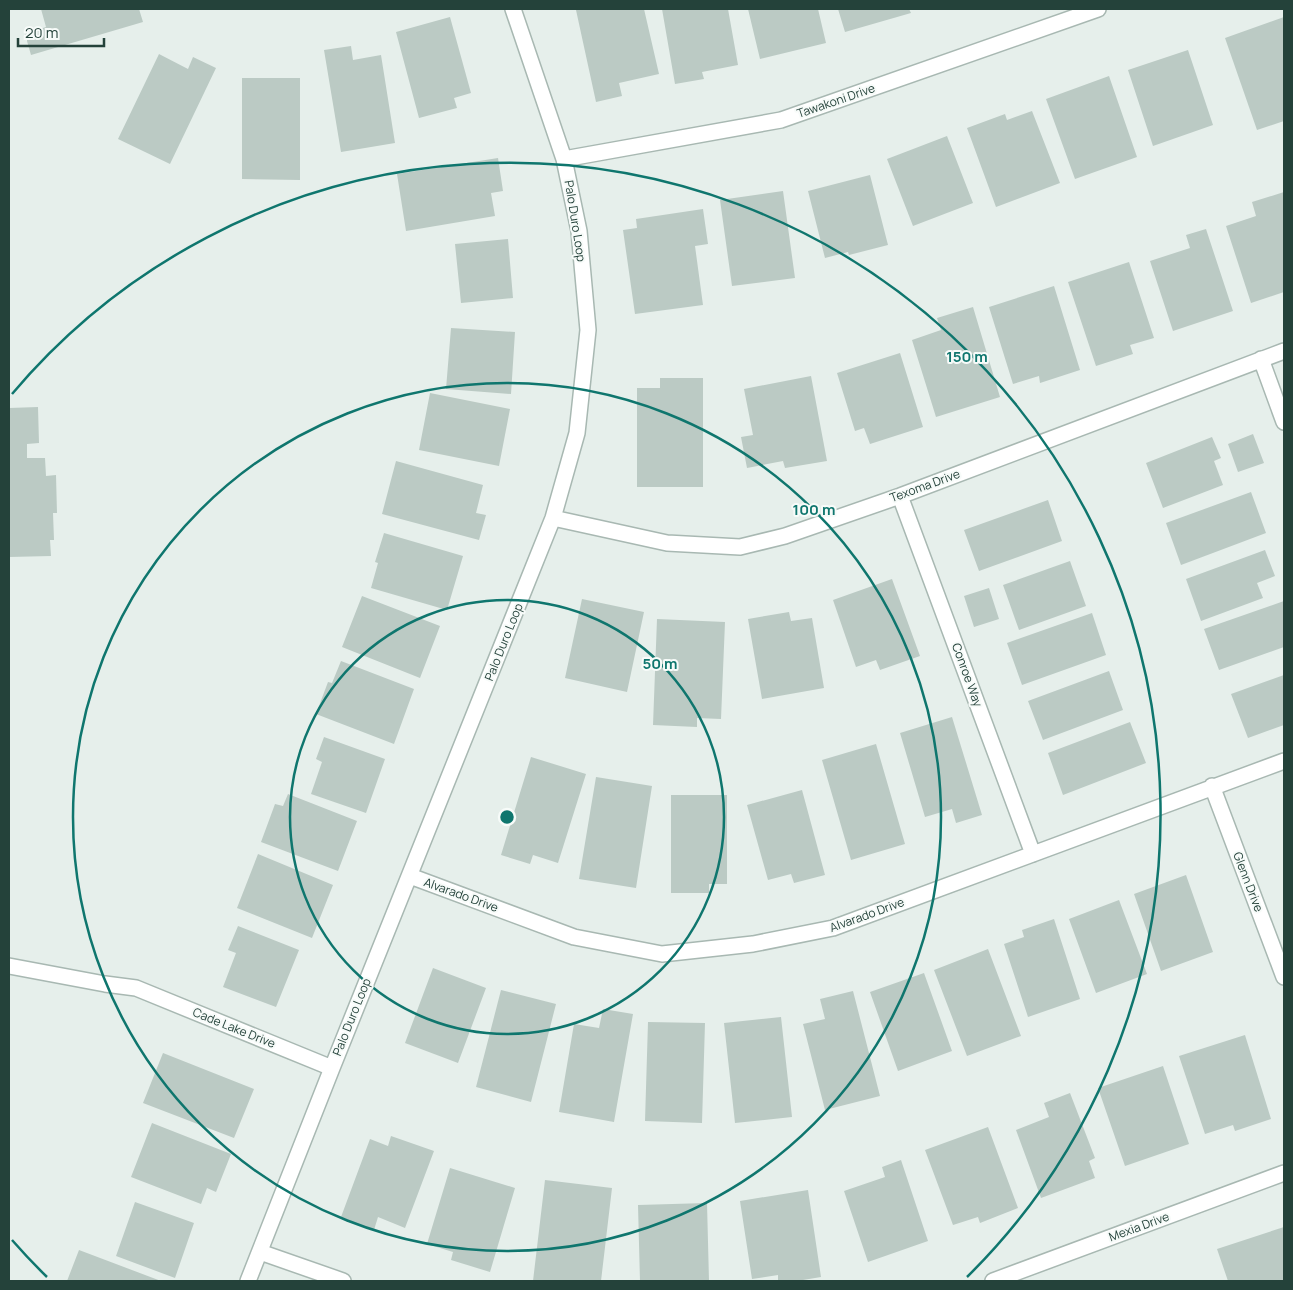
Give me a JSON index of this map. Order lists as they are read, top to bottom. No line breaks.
{"streets":{"street":["Tawakoni Drive","Palo Duro Loop","Texoma Drive","Conroe Way","Glenn Drive","Alvarado Drive","Cade Lake Drive","Mexia Drive"]},"crossings":[["Tawakoni Drive","Palo Duro Loop"],["Palo Duro Loop","Texoma Drive"],["Palo Duro Loop","Alvarado Drive"],["Palo Duro Loop","Cade Lake Drive"],["Texoma Drive","Conroe Way"],["Conroe Way","Alvarado Drive"],["Glenn Drive","Alvarado Drive"]],"scale_bar":"20 m","rings":["150 m","100 m","50 m"]}
